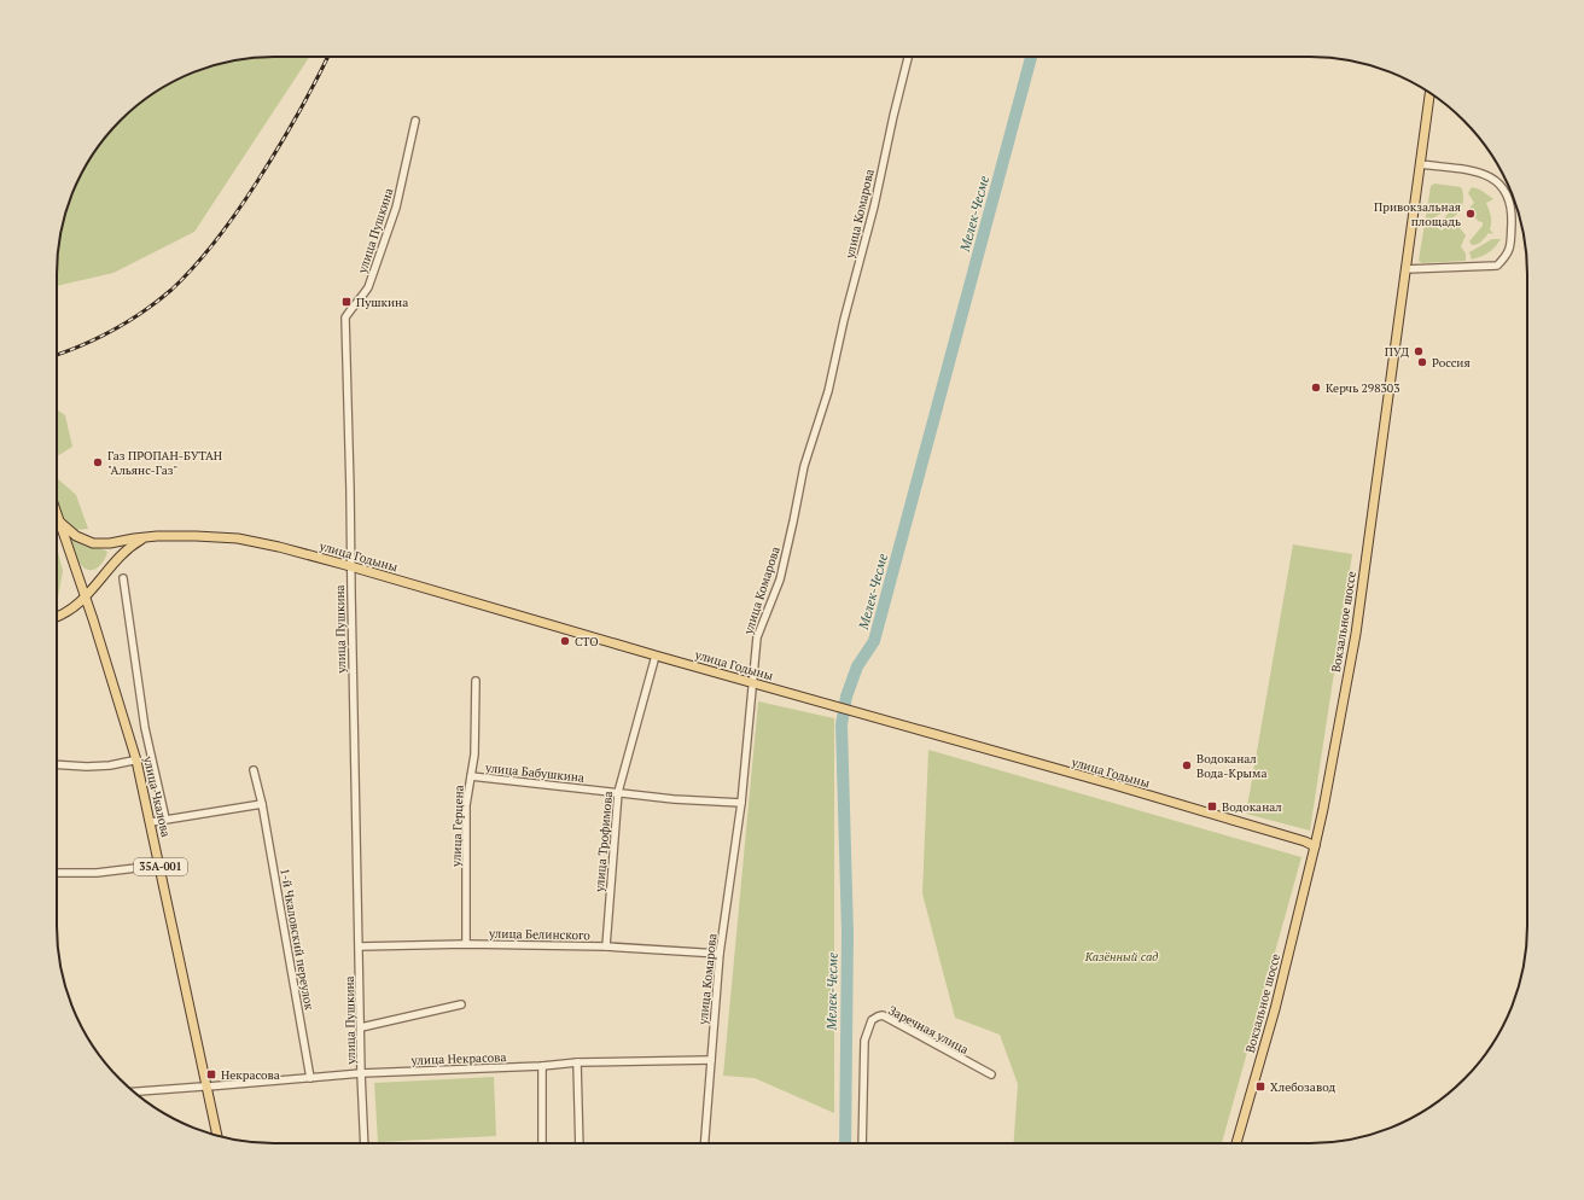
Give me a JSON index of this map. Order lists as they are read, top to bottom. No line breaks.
{"streets":{"main road":["улица Годыны","Вокзальное шоссе","улица Чкалова","35А-001"],"street":["улица Комарова","улица Пушкина","улица Бабушкина","улица Герцена","улица Трофимова","улица Белинского","1-й Чкаловский переулок","Заречная улица","улица Некрасова"]},"crossings":[["улица Комарова","улица Годыны"],["улица Комарова","улица Бабушкина"],["улица Комарова","улица Белинского"],["улица Комарова","улица Некрасова"],["улица Пушкина","улица Годыны"],["улица Пушкина","улица Белинского"],["улица Пушкина","улица Некрасова"],["улица Годыны","Вокзальное шоссе"],["улица Годыны","улица Чкалова"],["улица Годыны","улица Трофимова"],["улица Бабушкина","улица Герцена"],["улица Бабушкина","улица Трофимова"],["улица Чкалова","улица Некрасова"],["улица Герцена","улица Белинского"],["улица Трофимова","улица Белинского"],["1-й Чкаловский переулок","улица Некрасова"]],"water":["Мелек-Чесме"],"parks":["Казённый сад"],"places":{"other":["Привокзальная площадь","ПУД","Россия","Керчь 298303","Газ ПРОПАН-БУТАН \"Альянс-Газ\"","СТО","Водоканал Вода-Крыма"],"transit":["Пушкина","Водоканал","Некрасова","Хлебозавод"]}}
